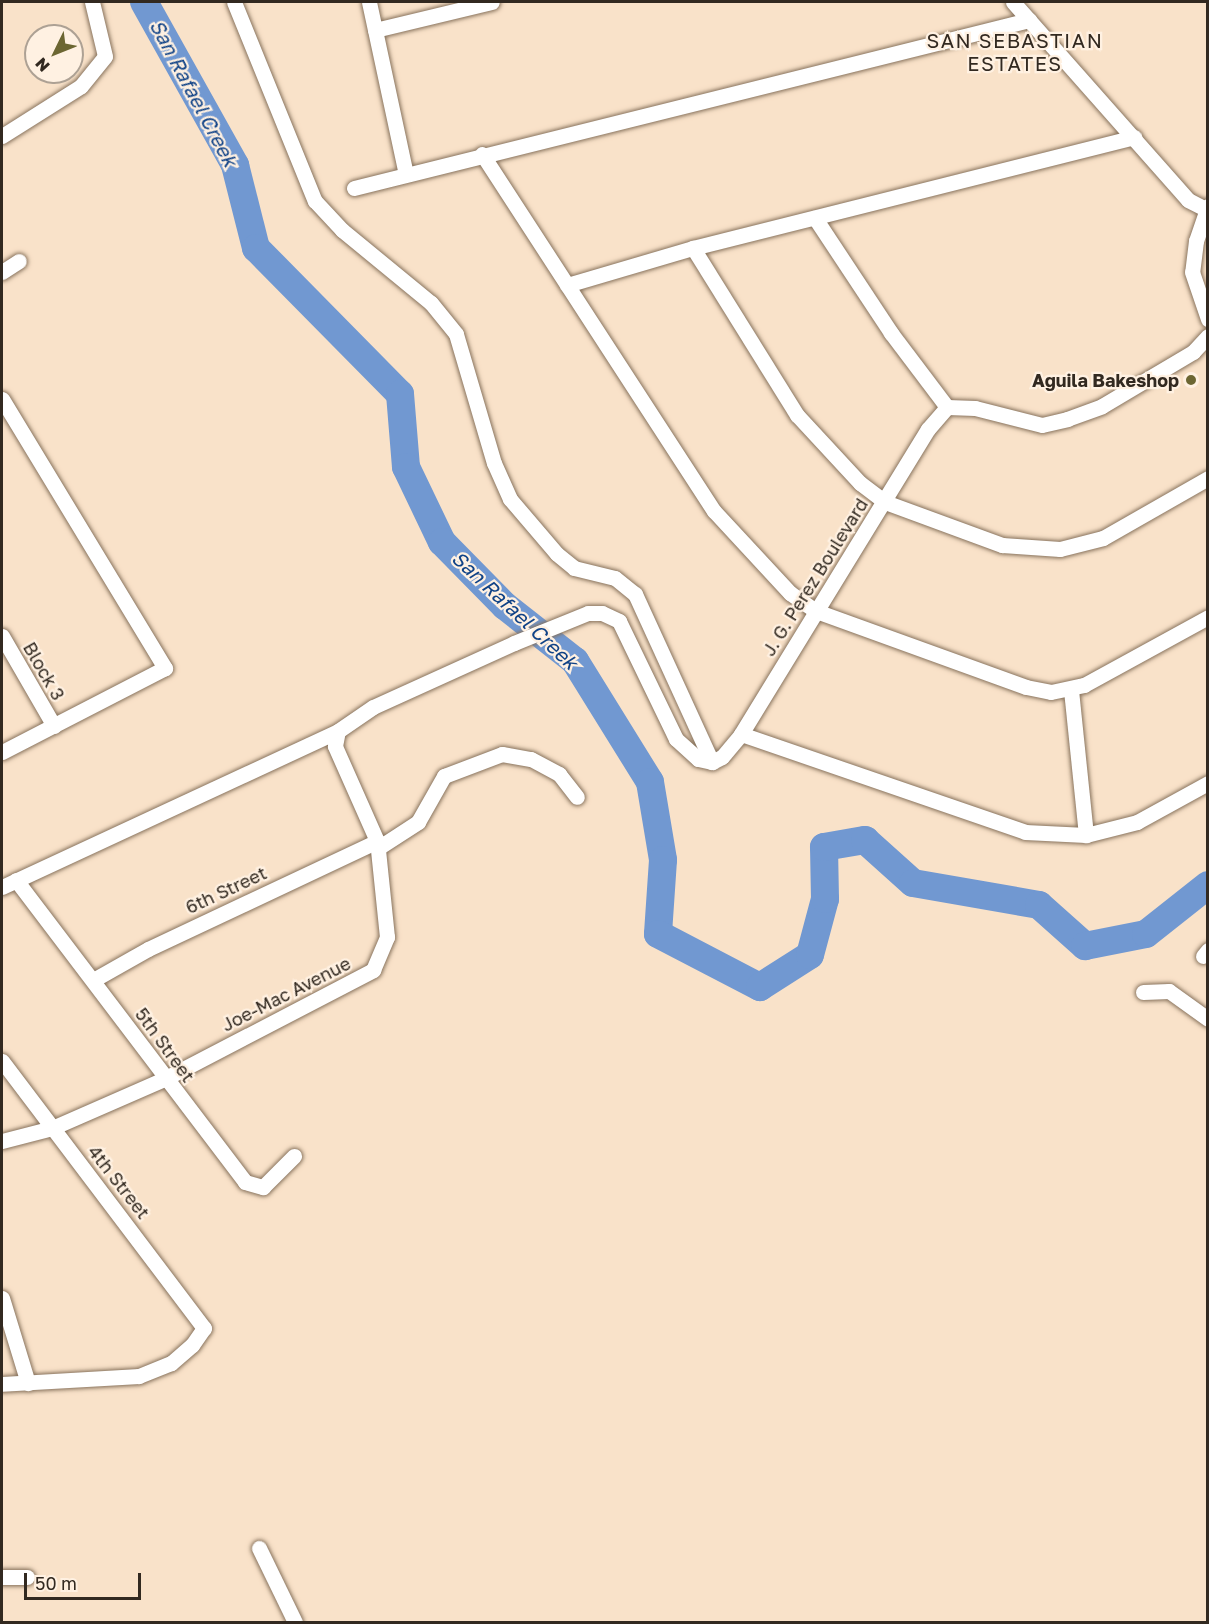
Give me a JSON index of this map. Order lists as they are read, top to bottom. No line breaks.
{"streets":{"street":["J. G. Perez Boulevard","Block 3","6th Street","Joe-Mac Avenue","5th Street","4th Street"]},"crossings":[["6th Street","Joe-Mac Avenue"],["6th Street","5th Street"],["Joe-Mac Avenue","5th Street"],["Joe-Mac Avenue","4th Street"]],"districts":["SAN SEBASTIAN ESTATES"],"water":["San Rafael Creek"],"places":["Aguila Bakeshop"],"scale_bar":"50 m","north":"bottom left"}
